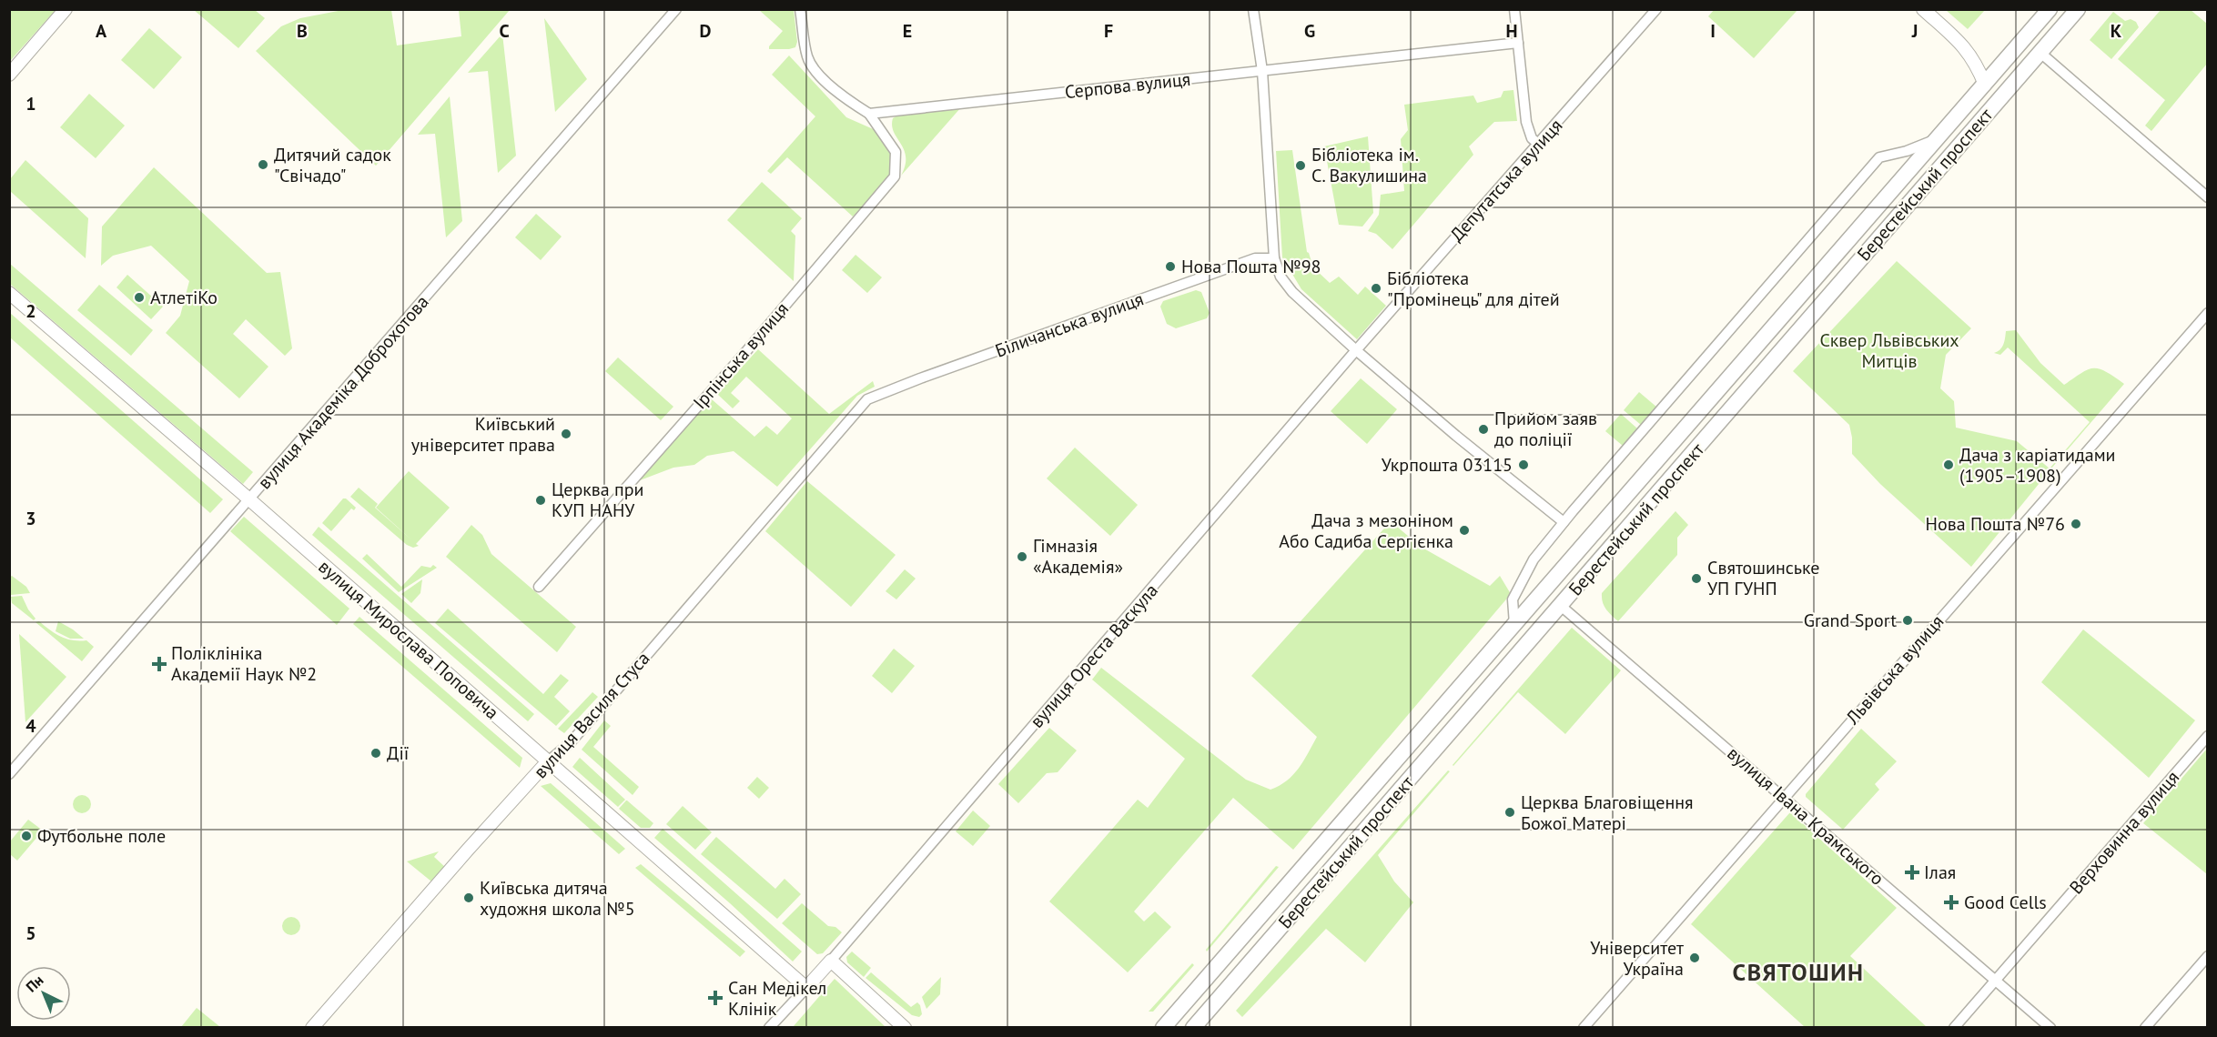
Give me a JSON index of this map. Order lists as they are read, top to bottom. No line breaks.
{"streets":{"main road":["Берестейський проспект"],"street":["Серпова вулиця","Депутатська вулиця","Біличанська вулиця","Ірпінська вулиця","вулиця Академіка Доброхотова","вулиця Мирослава Поповича","вулиця Ореста Васкула","Львівська вулиця","вулиця Василя Стуса","вулиця Івана Крамського","Верховинна вулиця"]},"crossings":[["Серпова вулиця","Ірпінська вулиця"],["Депутатська вулиця","вулиця Ореста Васкула"],["Берестейський проспект","вулиця Івана Крамського"],["Біличанська вулиця","вулиця Василя Стуса"],["вулиця Академіка Доброхотова","вулиця Мирослава Поповича"],["вулиця Мирослава Поповича","вулиця Василя Стуса"],["Львівська вулиця","вулиця Івана Крамського"],["вулиця Івана Крамського","Верховинна вулиця"]],"districts":["СВЯТОШИН"],"parks":["Сквер Львівських Митців"],"places":{"other":["Дитячий садок \"Свічадо\"","Бібліотека ім. С. Вакулишина","Нова Пошта №98","Бібліотека \"Промінець\" для дітей","АтлетіКо","Прийом заяв до поліції","Київський університет права","Укрпошта 03115","Дача з каріатидами (1905–1908)","Церква при КУП НАНУ","Нова Пошта №76","Дача з мезоніном Або Садиба Сергієнка","Гімназія «Академія»","Святошинське УП ГУНП","Grand Sport","Дії","Церква Благовіщення Божої Матері","Футбольне поле","Київська дитяча художня школа №5","Університет Україна"],"health":["Поліклініка Академії Наук №2","Ілая","Good Cells","Сан Медікел Клінік"]},"north":"top left","grid":{"columns":["A","B","C","D","E","F","G","H","I","J","K"],"rows":["1","2","3","4","5"]}}
